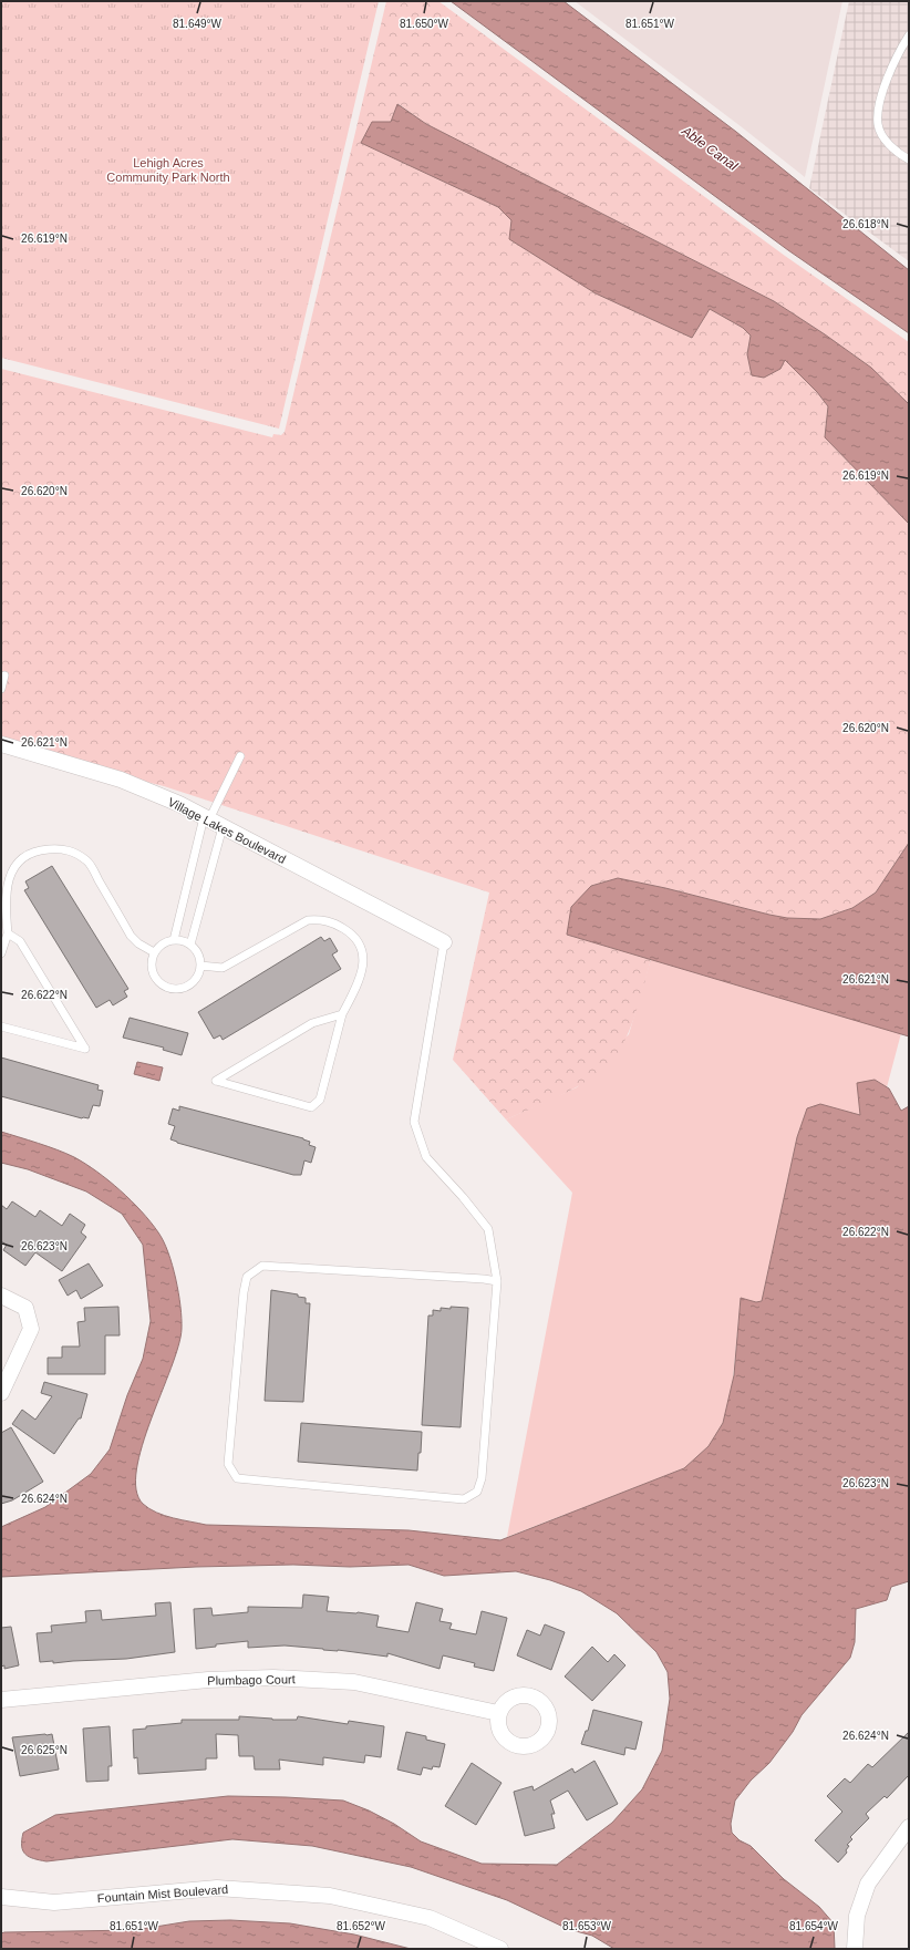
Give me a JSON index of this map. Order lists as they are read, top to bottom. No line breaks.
{"streets":{"street":["Village Lakes Boulevard","Plumbago Court","Fountain Mist Boulevard"]},"water":["Able Canal"],"parks":["Lehigh Acres Community Park North"],"coordinates":["81.649°W","81.650°W","81.651°W","26.618°N","26.619°N","26.620°N","26.621°N","26.622°N","26.623°N","26.624°N","26.625°N","81.652°W","81.653°W","81.654°W"]}
